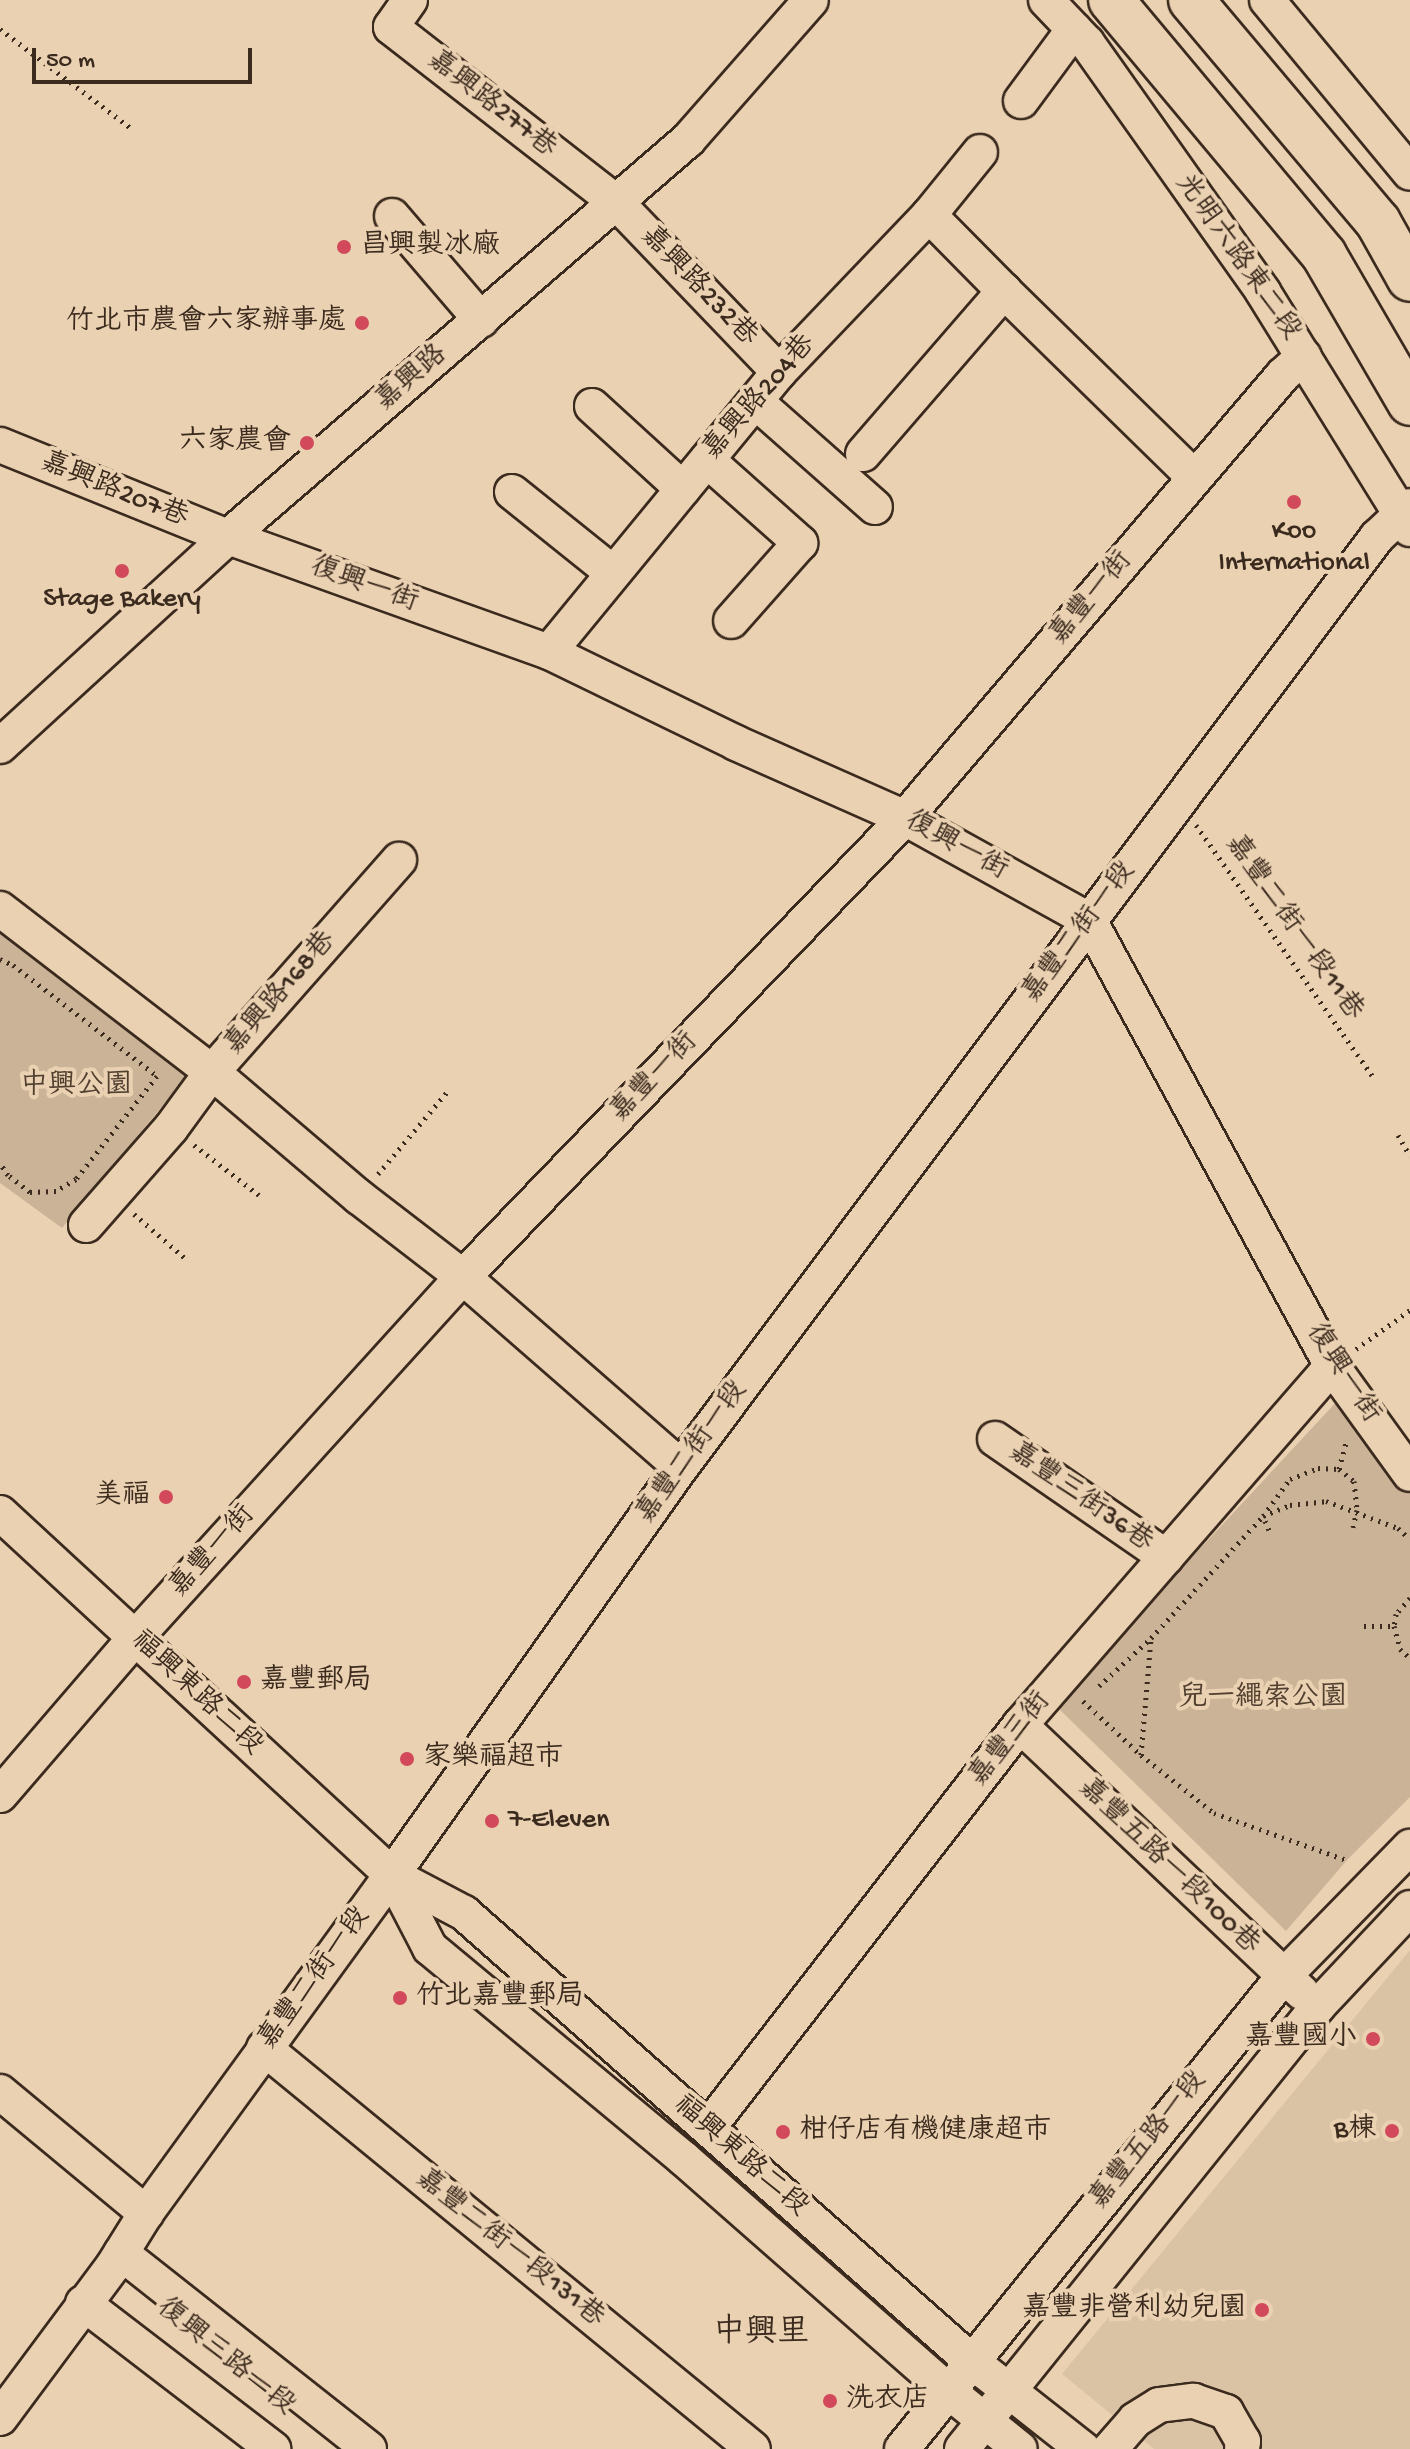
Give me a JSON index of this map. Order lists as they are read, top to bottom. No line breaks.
{"streets":{"street":["嘉興路277巷","光明六路東二段","嘉興路232巷","嘉興路","嘉興路204巷","嘉興路207巷","復興一街","嘉豐一街","嘉豐二街一段","嘉興路168巷","嘉豐三街36巷","福興東路二段","嘉豐三街","嘉豐五路一段100巷","嘉豐五路一段","嘉豐二街一段131巷","復興三路一段"],"path":["嘉豐二街一段11巷"]},"crossings":[["嘉興路277巷","嘉興路232巷"],["嘉興路277巷","嘉興路"],["光明六路東二段","嘉豐一街"],["光明六路東二段","嘉豐二街一段"],["嘉興路232巷","嘉興路"],["嘉興路232巷","嘉興路204巷"],["嘉興路","嘉興路207巷"],["嘉興路","復興一街"],["嘉興路204巷","復興一街"],["嘉興路207巷","復興一街"],["復興一街","嘉豐一街"],["復興一街","嘉豐二街一段"],["復興一街","嘉豐三街"],["嘉豐一街","福興東路二段"],["嘉豐二街一段11巷","嘉豐二街一段"],["嘉豐二街一段","福興東路二段"],["嘉豐二街一段","嘉豐二街一段131巷"],["嘉豐二街一段","復興三路一段"],["嘉豐三街36巷","嘉豐三街"],["福興東路二段","嘉豐三街"],["福興東路二段","嘉豐五路一段"],["嘉豐三街","嘉豐五路一段100巷"],["嘉豐五路一段100巷","嘉豐五路一段"]],"districts":["中興里"],"parks":["中興公園","兒一繩索公園"],"places":["昌興製冰廠","竹北市農會六家辦事處","六家農會","Koo International","Stage Bakery","美福","嘉豐郵局","家樂福超市","7-Eleven","竹北嘉豐郵局","嘉豐國小","B棟","柑仔店有機健康超市","嘉豐非營利幼兒園","洗衣店"],"scale_bar":"50 m"}
